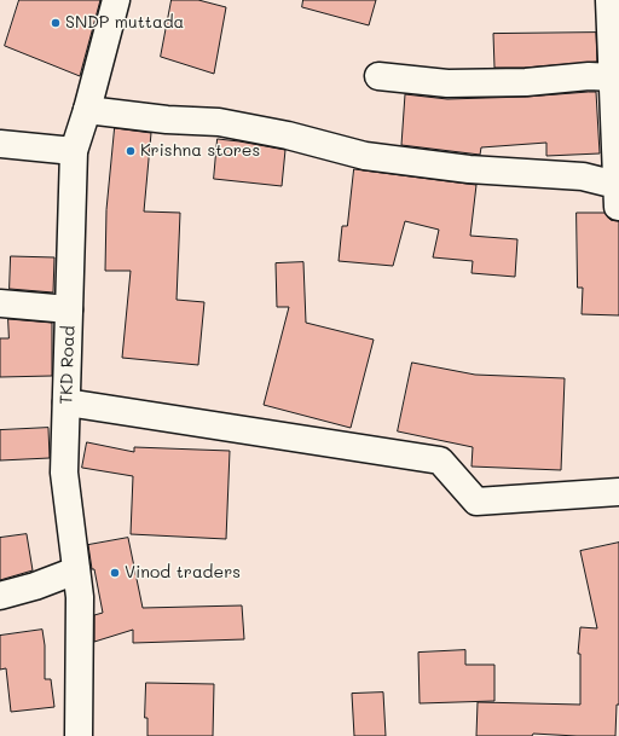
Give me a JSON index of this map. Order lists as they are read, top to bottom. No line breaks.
{"streets":{"street":["TKD Road"]},"places":["SNDP muttada","Krishna stores","Vinod traders"]}
